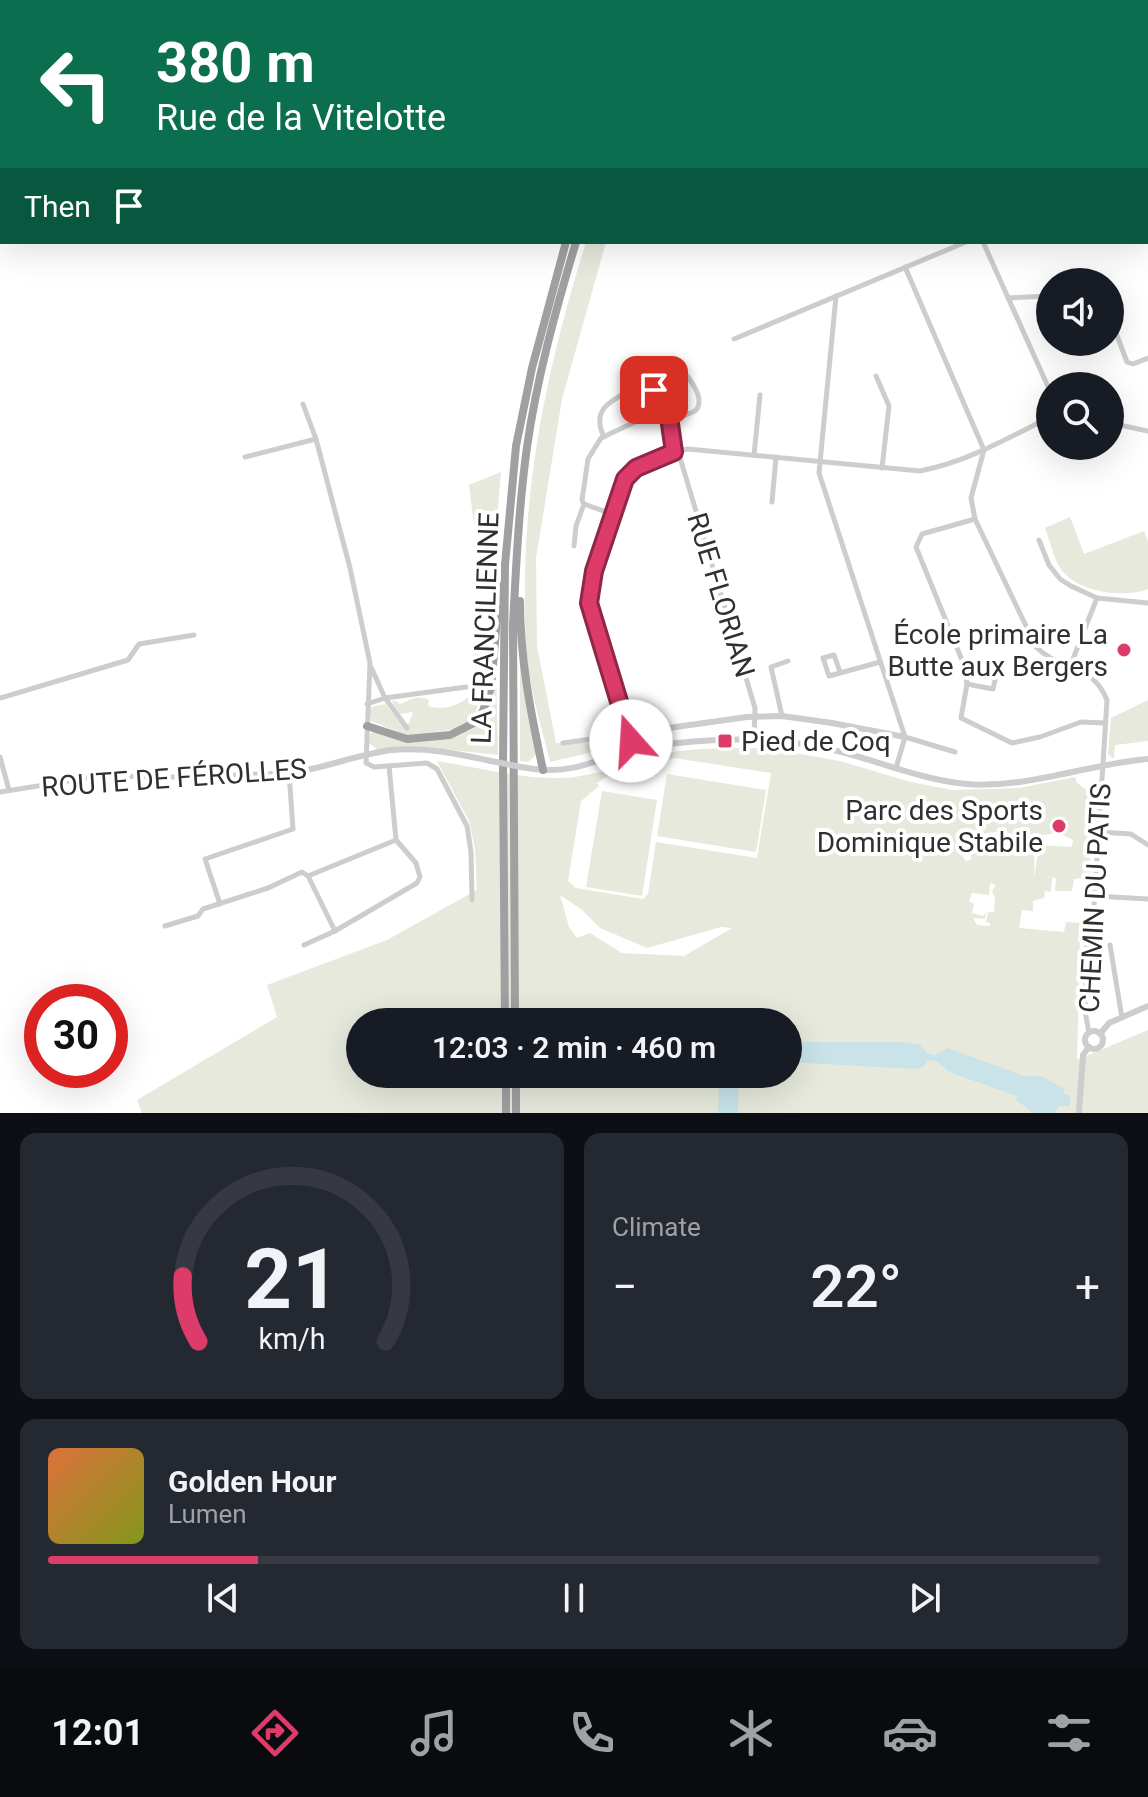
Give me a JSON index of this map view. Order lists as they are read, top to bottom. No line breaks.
{"streets":{"highway":["LA FRANCILIENNE"],"street":["RUE FLORIAN","ROUTE DE FÉROLLES","CHEMIN DU PATIS"]},"places":{"other":["École primaire La Butte aux Bergers","Parc des Sports Dominique Stabile"],"transit":["Pied de Coq"]},"page":{"turn":["380 m","Rue de la Vitelotte"],"then":"Then","limit":"30","trip":"12:03 · 2 min · 460 m","tile":"Climate","heat":["−","22°","+"],"song":["Golden Hour","Lumen"],"tabs":"12:01","gauge":["21","km/h"]}}
